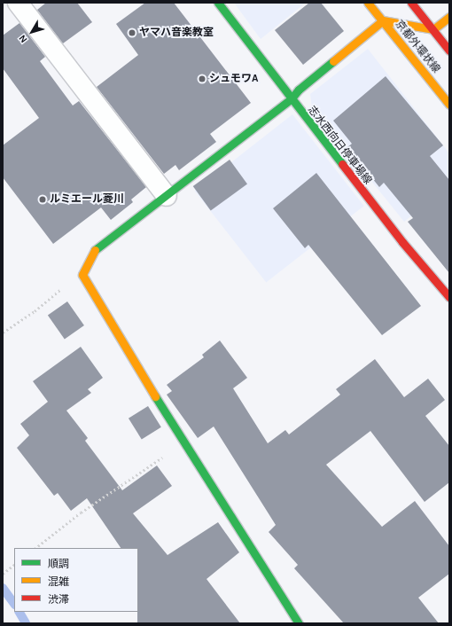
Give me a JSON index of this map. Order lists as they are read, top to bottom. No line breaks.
{"streets":{"street":["京都外環状線","志水西向日停車場線"]},"places":["ヤマハ音楽教室","シュモワA","ルミエール菱川"],"legend":["順調","混雑","渋滞"],"north":"bottom left"}
